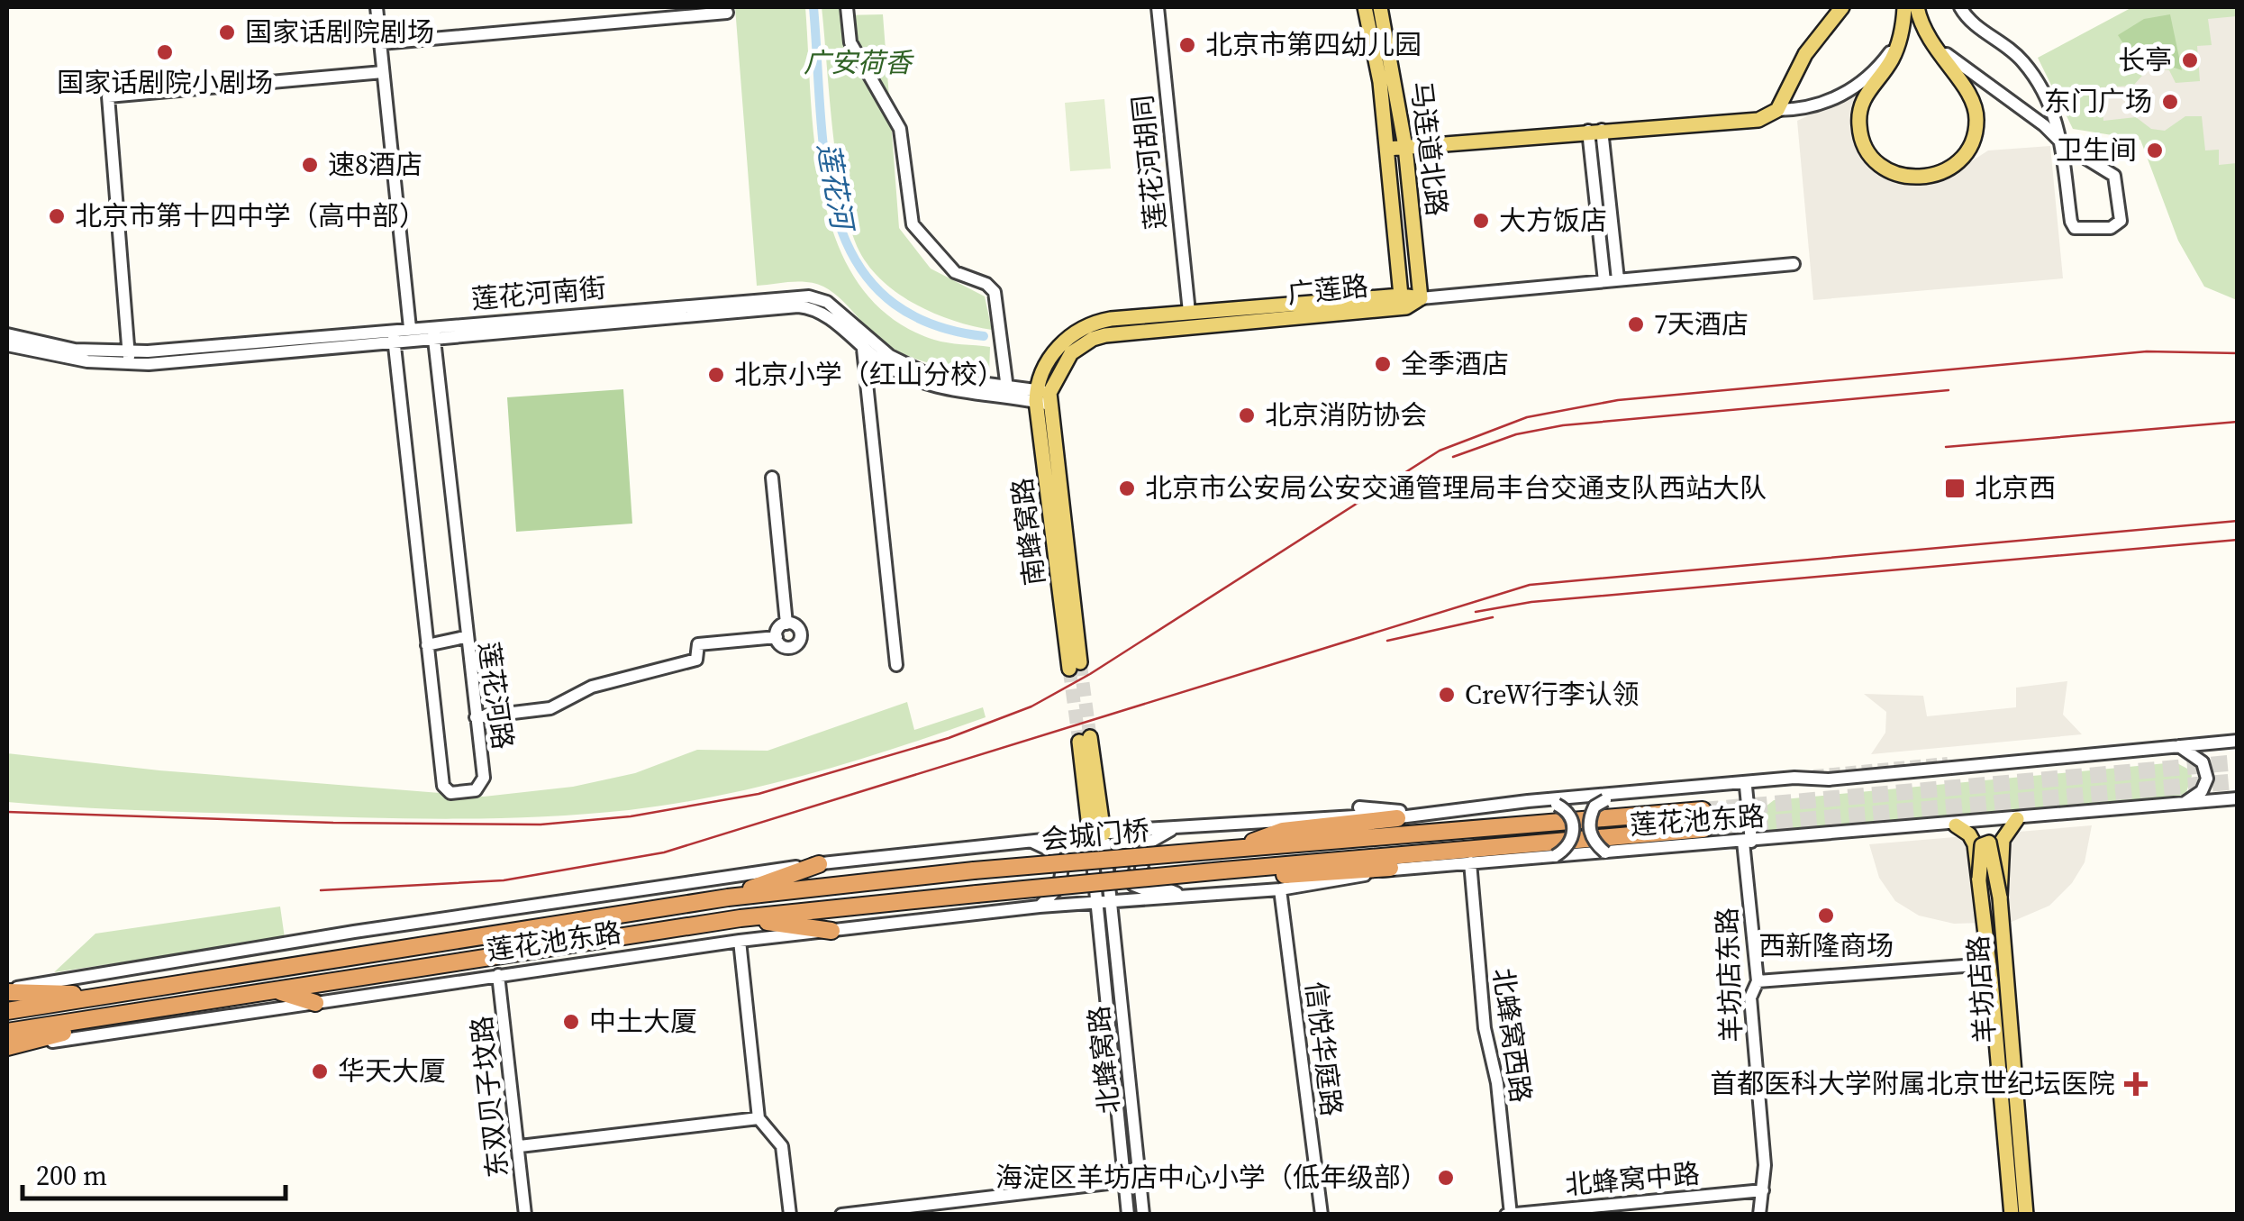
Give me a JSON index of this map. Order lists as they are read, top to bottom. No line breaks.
{"streets":{"highway":["莲花池东路","会城门桥"],"main road":["马连道北路","广莲路","南蜂窝路","羊坊店路"],"street":["莲花河胡同","莲花河南街","莲花河路","羊坊店东路","北蜂窝西路","信悦华庭路","北蜂窝路","东双贝子坟路","北蜂窝中路"]},"crossings":[["马连道北路","广莲路"],["莲花河胡同","广莲路"],["广莲路","莲花河南街"],["广莲路","南蜂窝路"],["莲花河南街","南蜂窝路"],["莲花河南街","莲花河路"],["莲花池东路","会城门桥"],["莲花池东路","羊坊店东路"],["莲花池东路","羊坊店路"],["莲花池东路","北蜂窝西路"],["莲花池东路","信悦华庭路"],["莲花池东路","北蜂窝路"],["莲花池东路","东双贝子坟路"],["羊坊店东路","北蜂窝中路"],["北蜂窝西路","北蜂窝中路"]],"water":["莲花河"],"parks":["广安荷香"],"places":{"other":["国家话剧院剧场","北京市第四幼儿园","国家话剧院小剧场","长亭","东门广场","卫生间","速8酒店","北京市第十四中学（高中部）","大方饭店","7天酒店","全季酒店","北京小学（红山分校）","北京消防协会","北京市公安局公安交通管理局丰台交通支队西站大队","CreW行李认领","西新隆商场","中土大厦","华天大厦","海淀区羊坊店中心小学（低年级部）"],"transit":["北京西"],"health":["首都医科大学附属北京世纪坛医院"]},"scale_bar":"200 m"}
